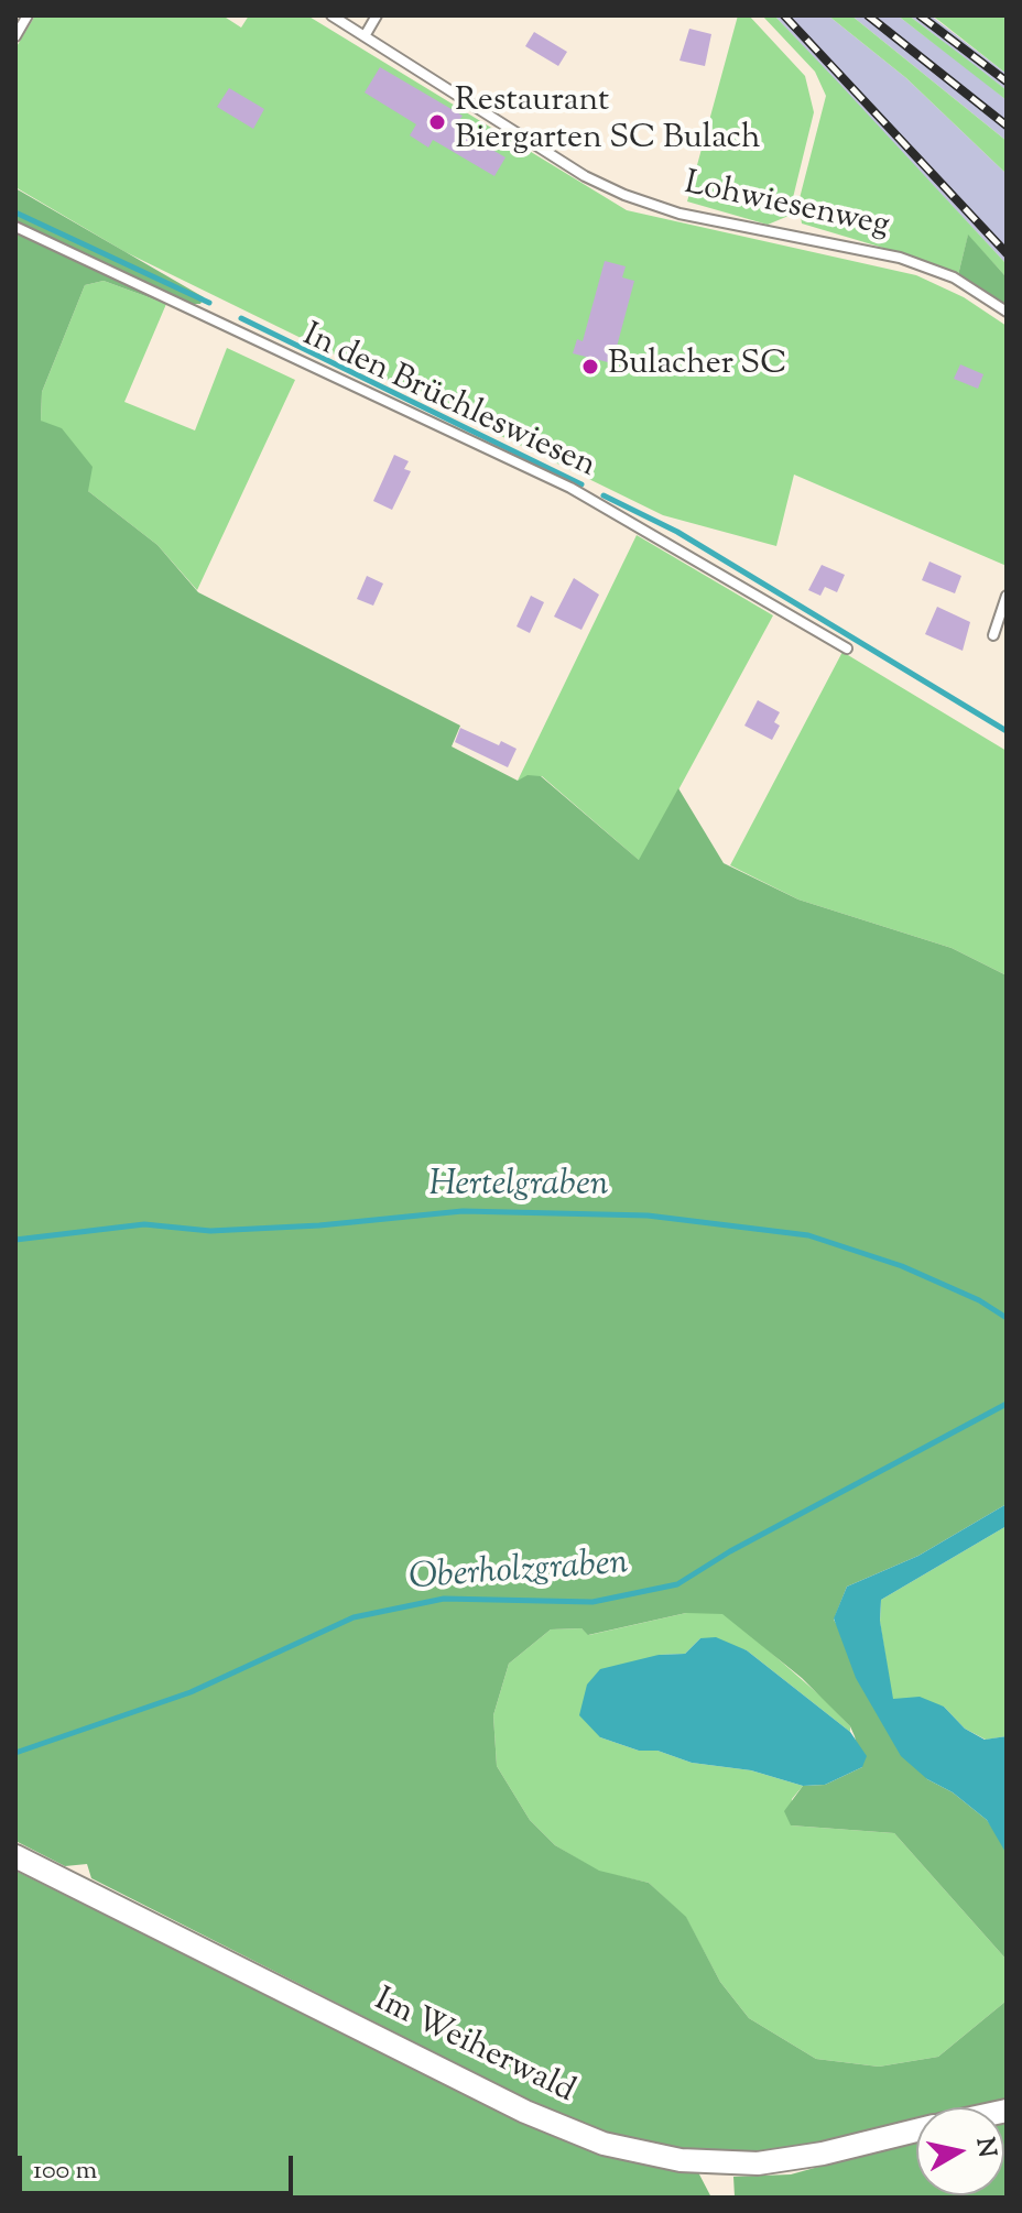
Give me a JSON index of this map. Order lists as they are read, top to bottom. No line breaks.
{"streets":{"street":["Im Weiherwald"],"lane":["Lohwiesenweg","In den Brüchleswiesen"]},"water":["Hertelgraben","Oberholzgraben"],"places":["Restaurant Biergarten SC Bulach","Bulacher SC"],"scale_bar":"100 m","north":"right"}
